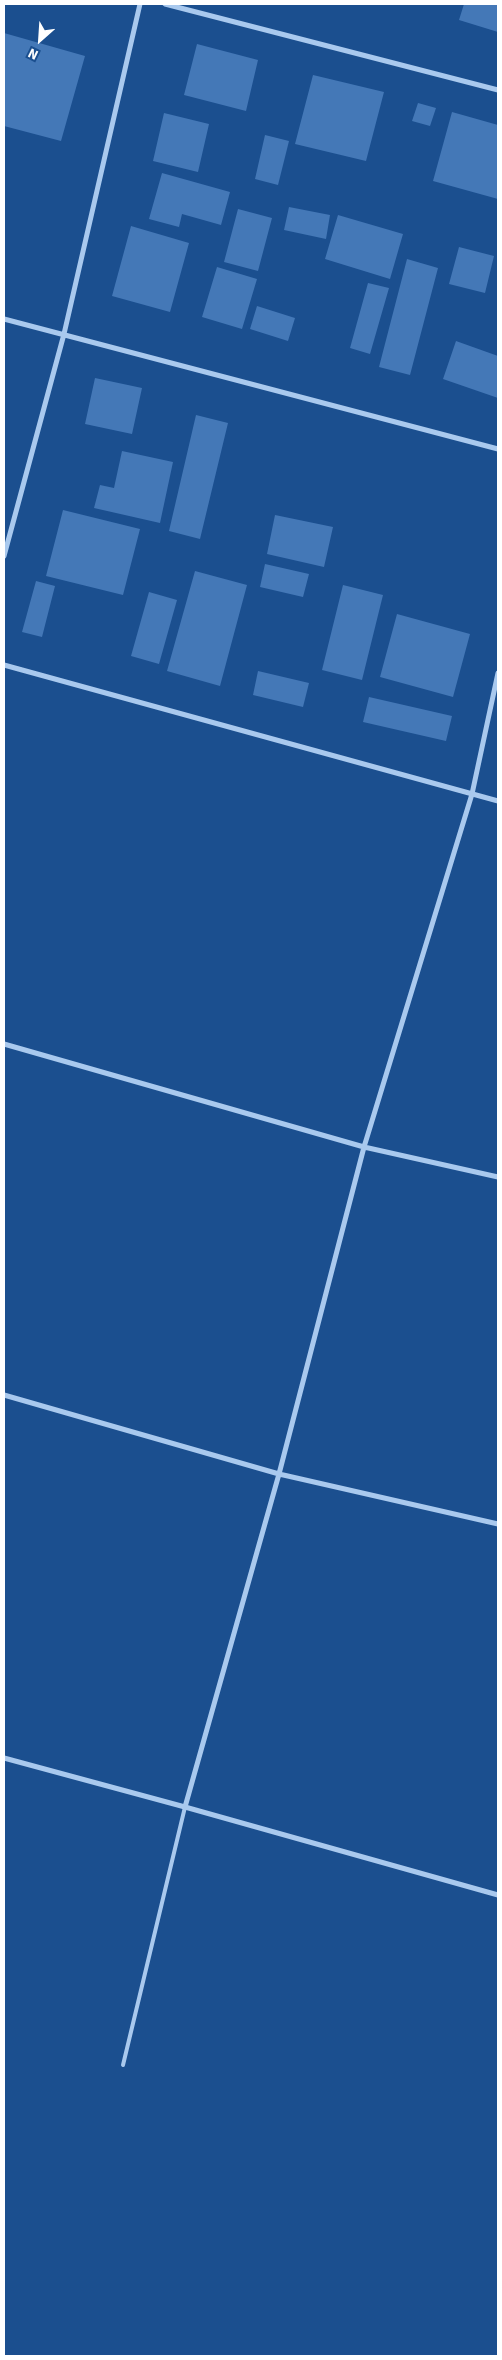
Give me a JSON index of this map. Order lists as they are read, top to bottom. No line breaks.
{"north":"bottom left"}
